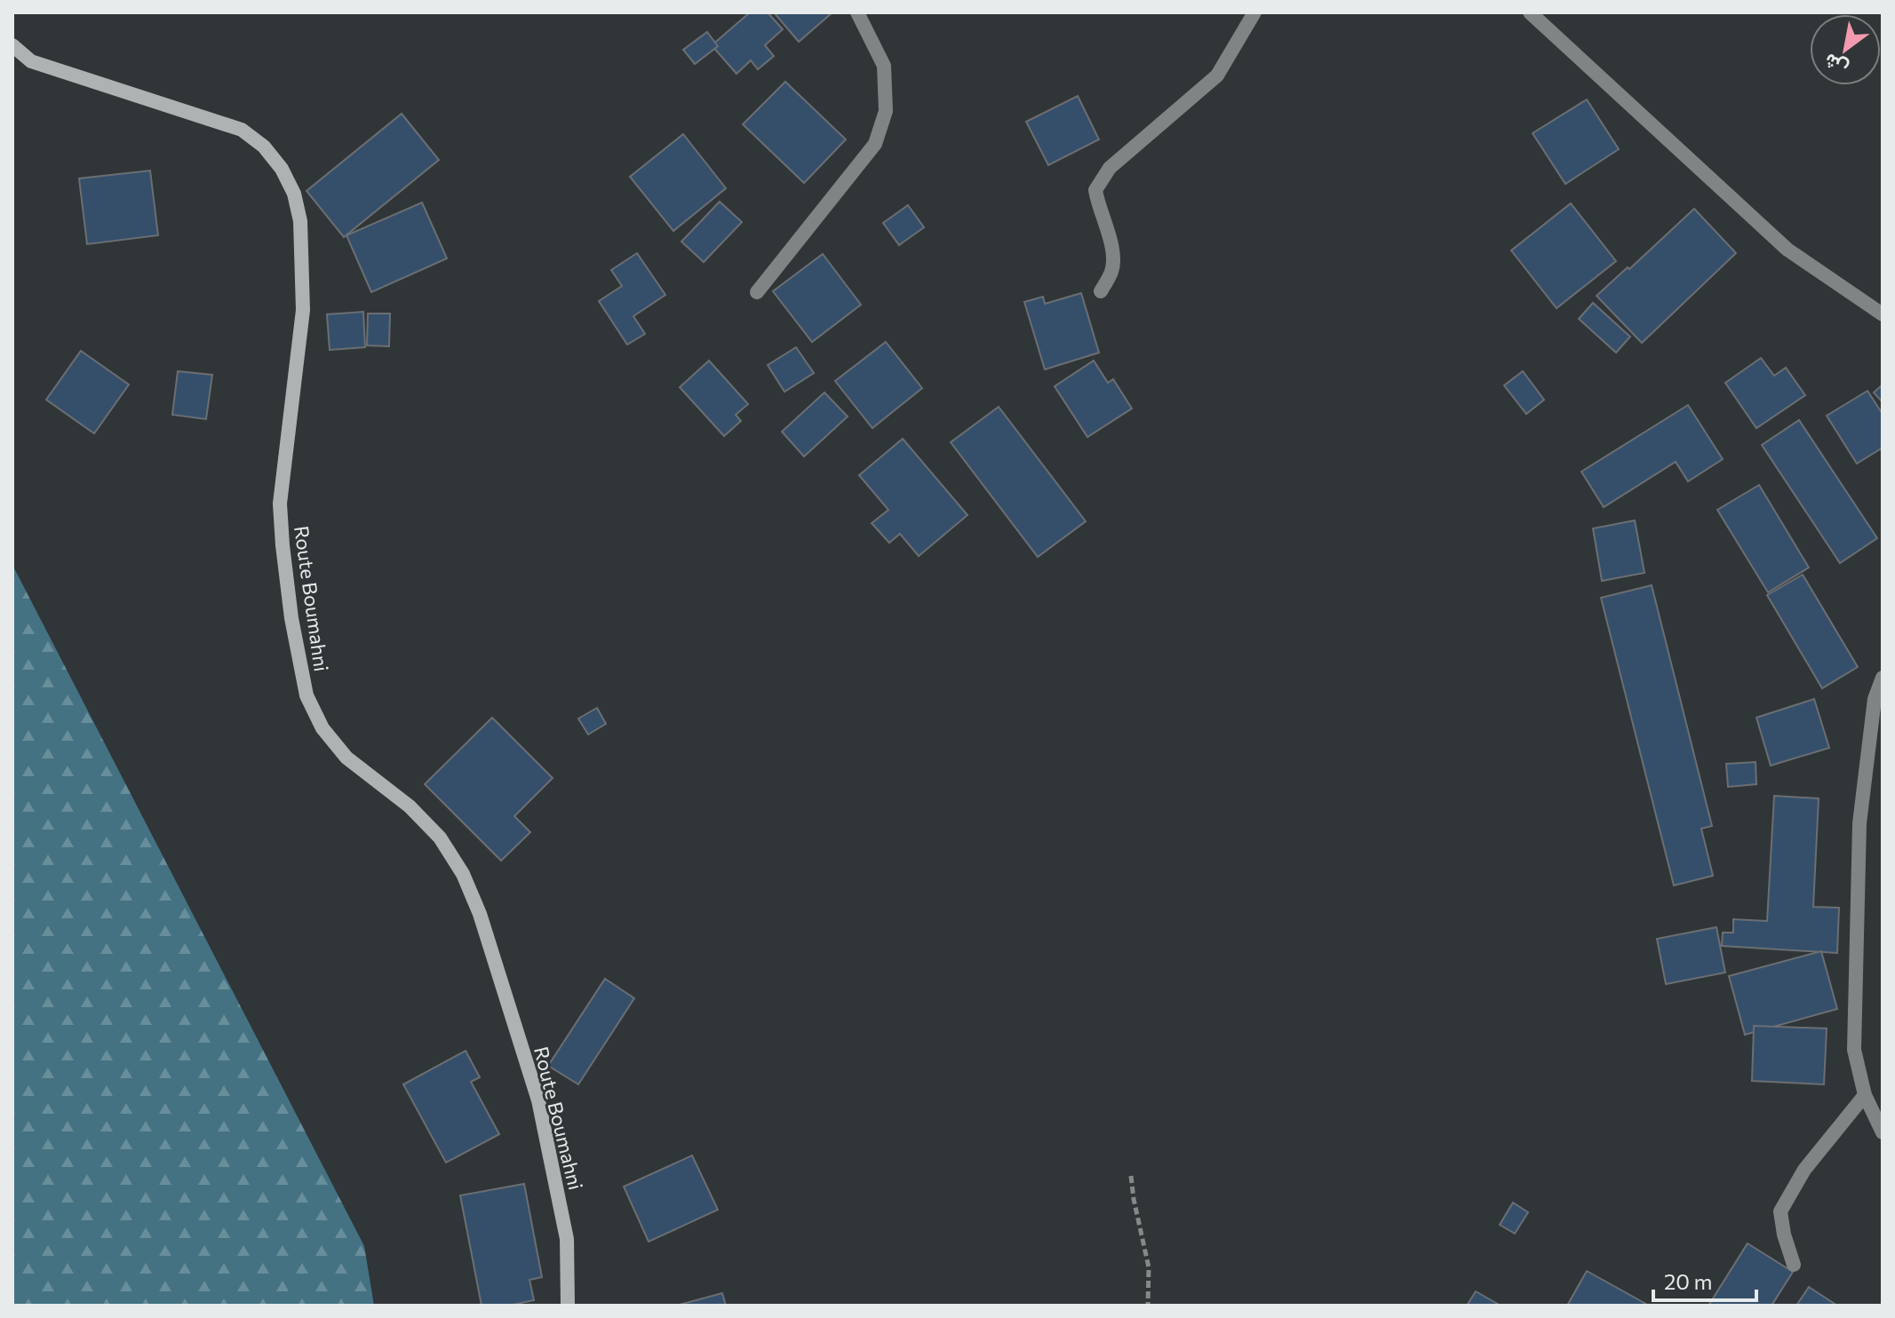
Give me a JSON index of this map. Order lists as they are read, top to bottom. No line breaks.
{"streets":{"main road":["Route Boumahni"]},"scale_bar":"20 m","north":"bottom left"}
